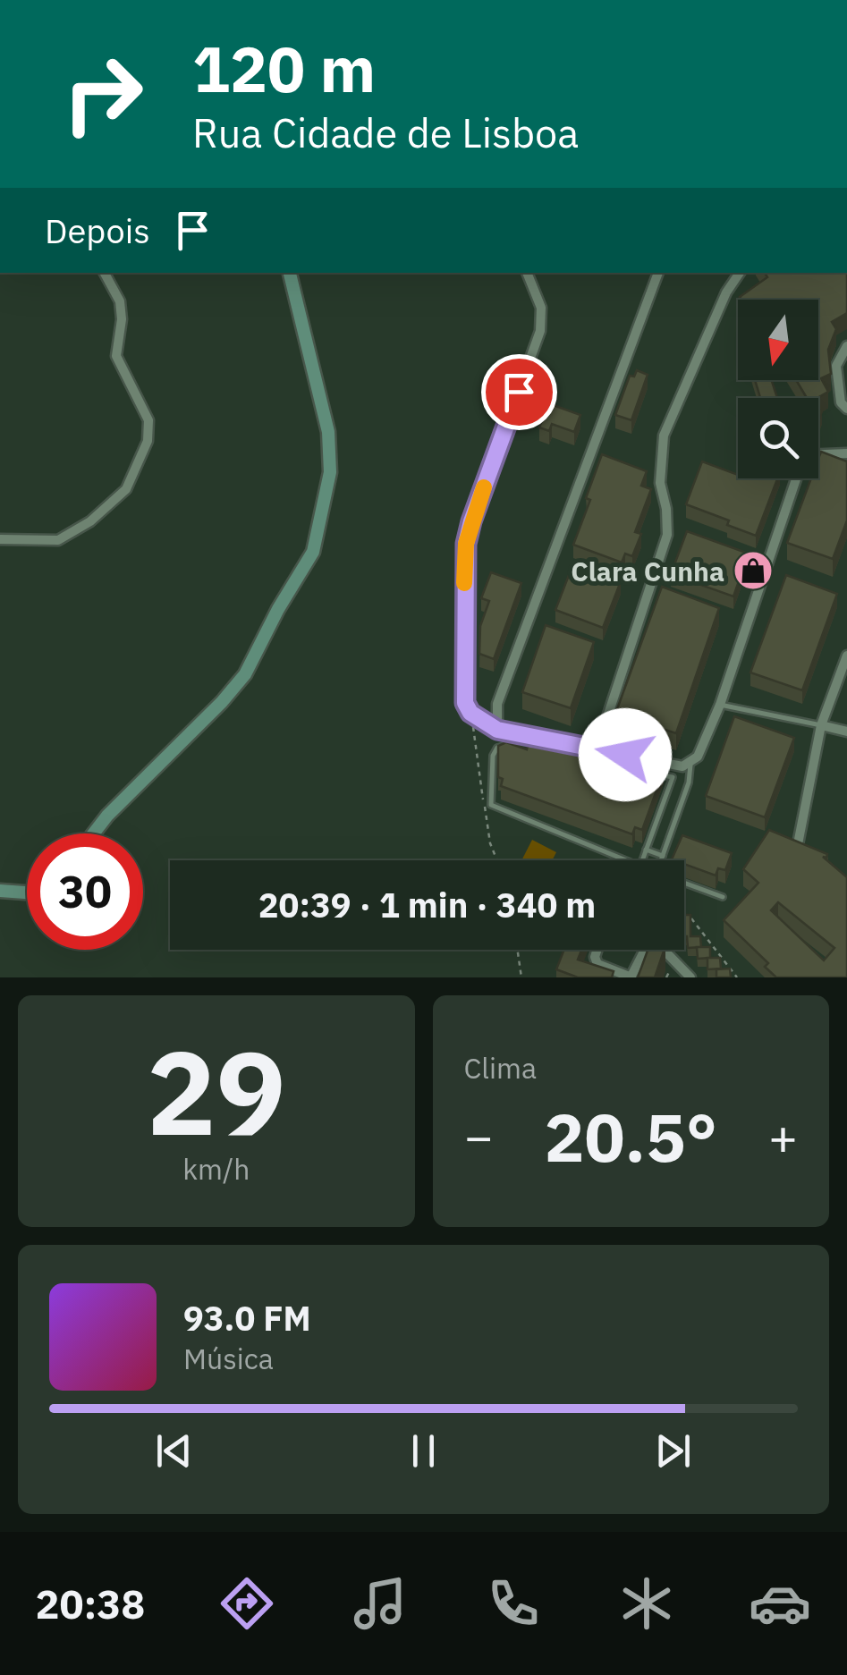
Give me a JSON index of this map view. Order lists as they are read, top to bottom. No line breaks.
{"places":{"shop":["Clara Cunha"]},"north":"bottom","page":{"turn":["120 m","Rua Cidade de Lisboa"],"then":"Depois","limit":"30","trip":"20:39 · 1 min · 340 m","tile":[["29","km/h"],"Clima"],"heat":["−","20.5°","+"],"song":["93.0 FM","Música"],"tabs":"20:38"}}
